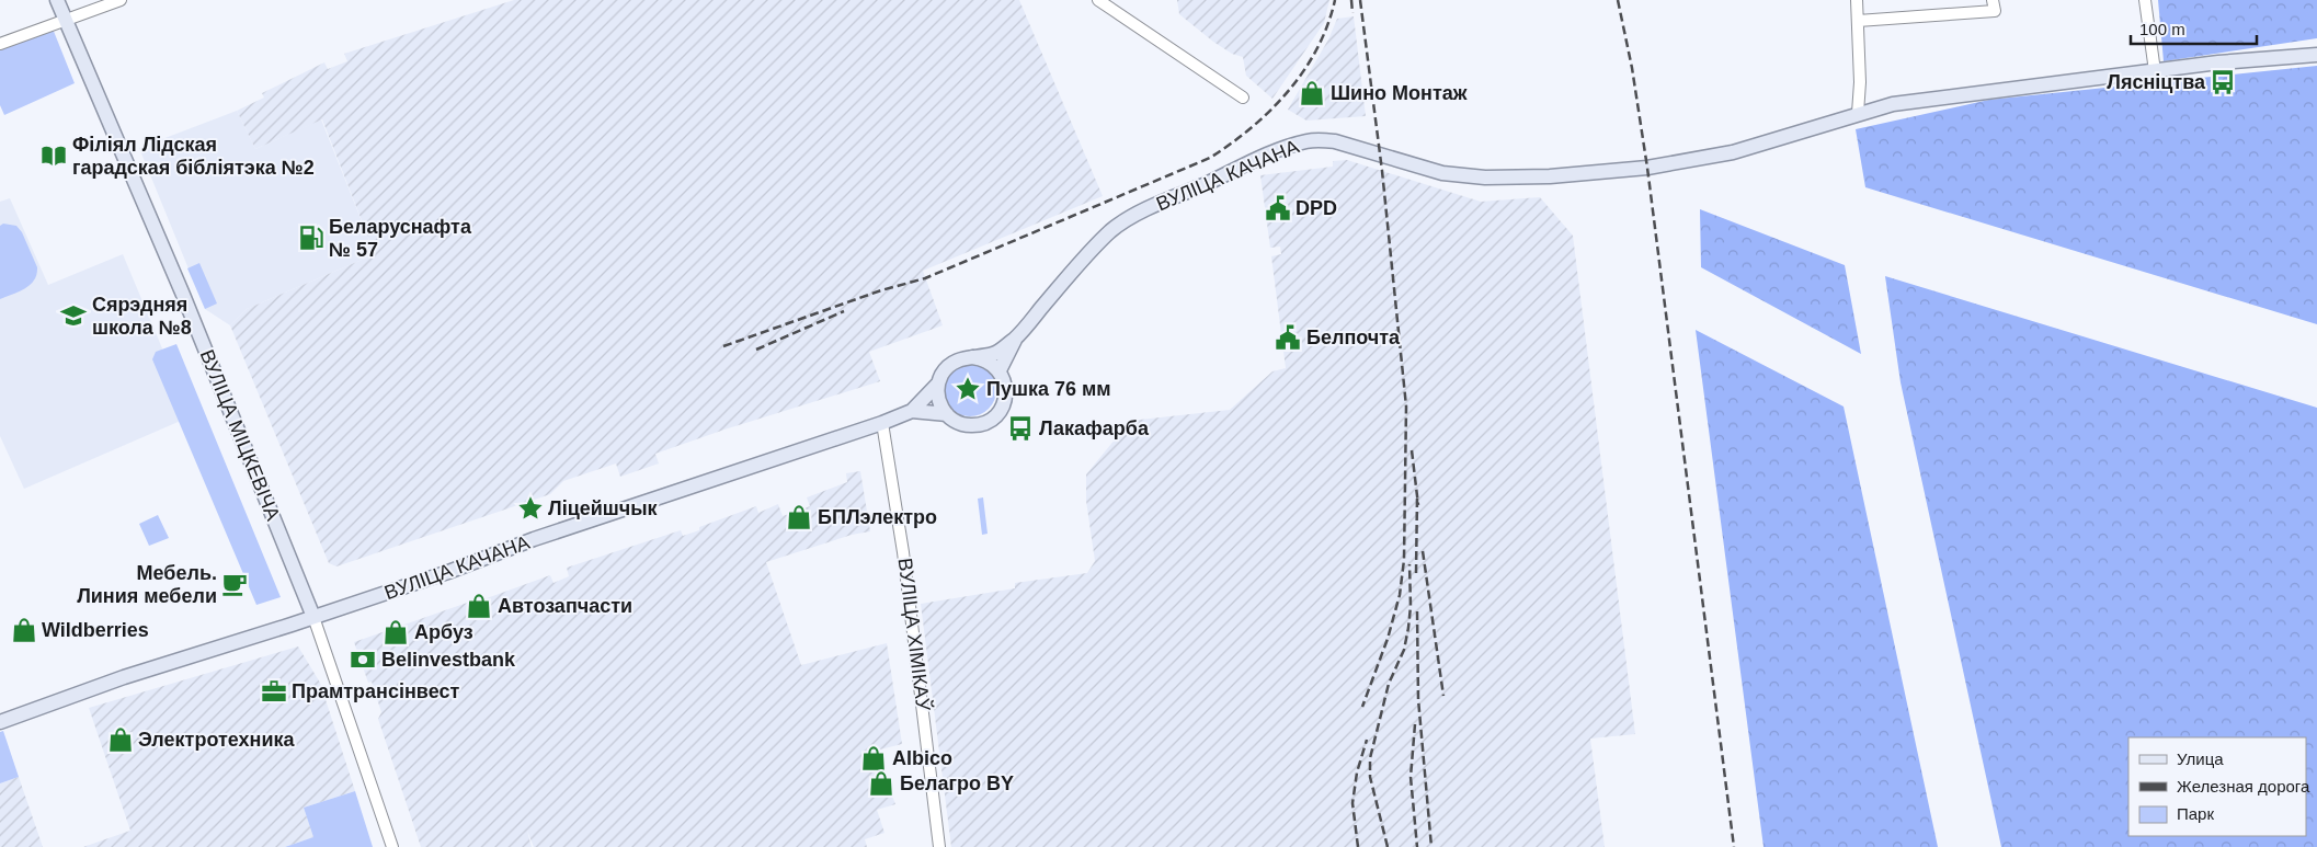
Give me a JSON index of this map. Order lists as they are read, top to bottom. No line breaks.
{"streets":{"main road":["ВУЛІЦА КАЧАНА","ВУЛІЦА МІЦКЕВІЧА"],"street":["ВУЛІЦА ХІМІКАЎ"]},"crossings":[["ВУЛІЦА КАЧАНА","ВУЛІЦА МІЦКЕВІЧА"],["ВУЛІЦА КАЧАНА","ВУЛІЦА ХІМІКАЎ"]],"places":{"bus stop":["Лясніцтва","Лакафарба"],"shop":["Шино Монтаж","БПЛэлектро","Автозапчасти","Wildberries","Арбуз","Электротехника","Albico","Белагро BY"],"library":["Філіял Лідская гарадская бібліятэка №2"],"public building":["DPD","Белпочта"],"fuel station":["Беларуснафта № 57"],"school or university":["Сярэдняя школа №8"],"place":["Пушка 76 мм","Ліцейшчык"],"cafe":["Мебель. Линия мебели"],"bank":["Belinvestbank"],"office":["Прамтрансінвест"]},"legend":["Улица","Железная дорога","Парк"],"scale_bar":"100 m"}
